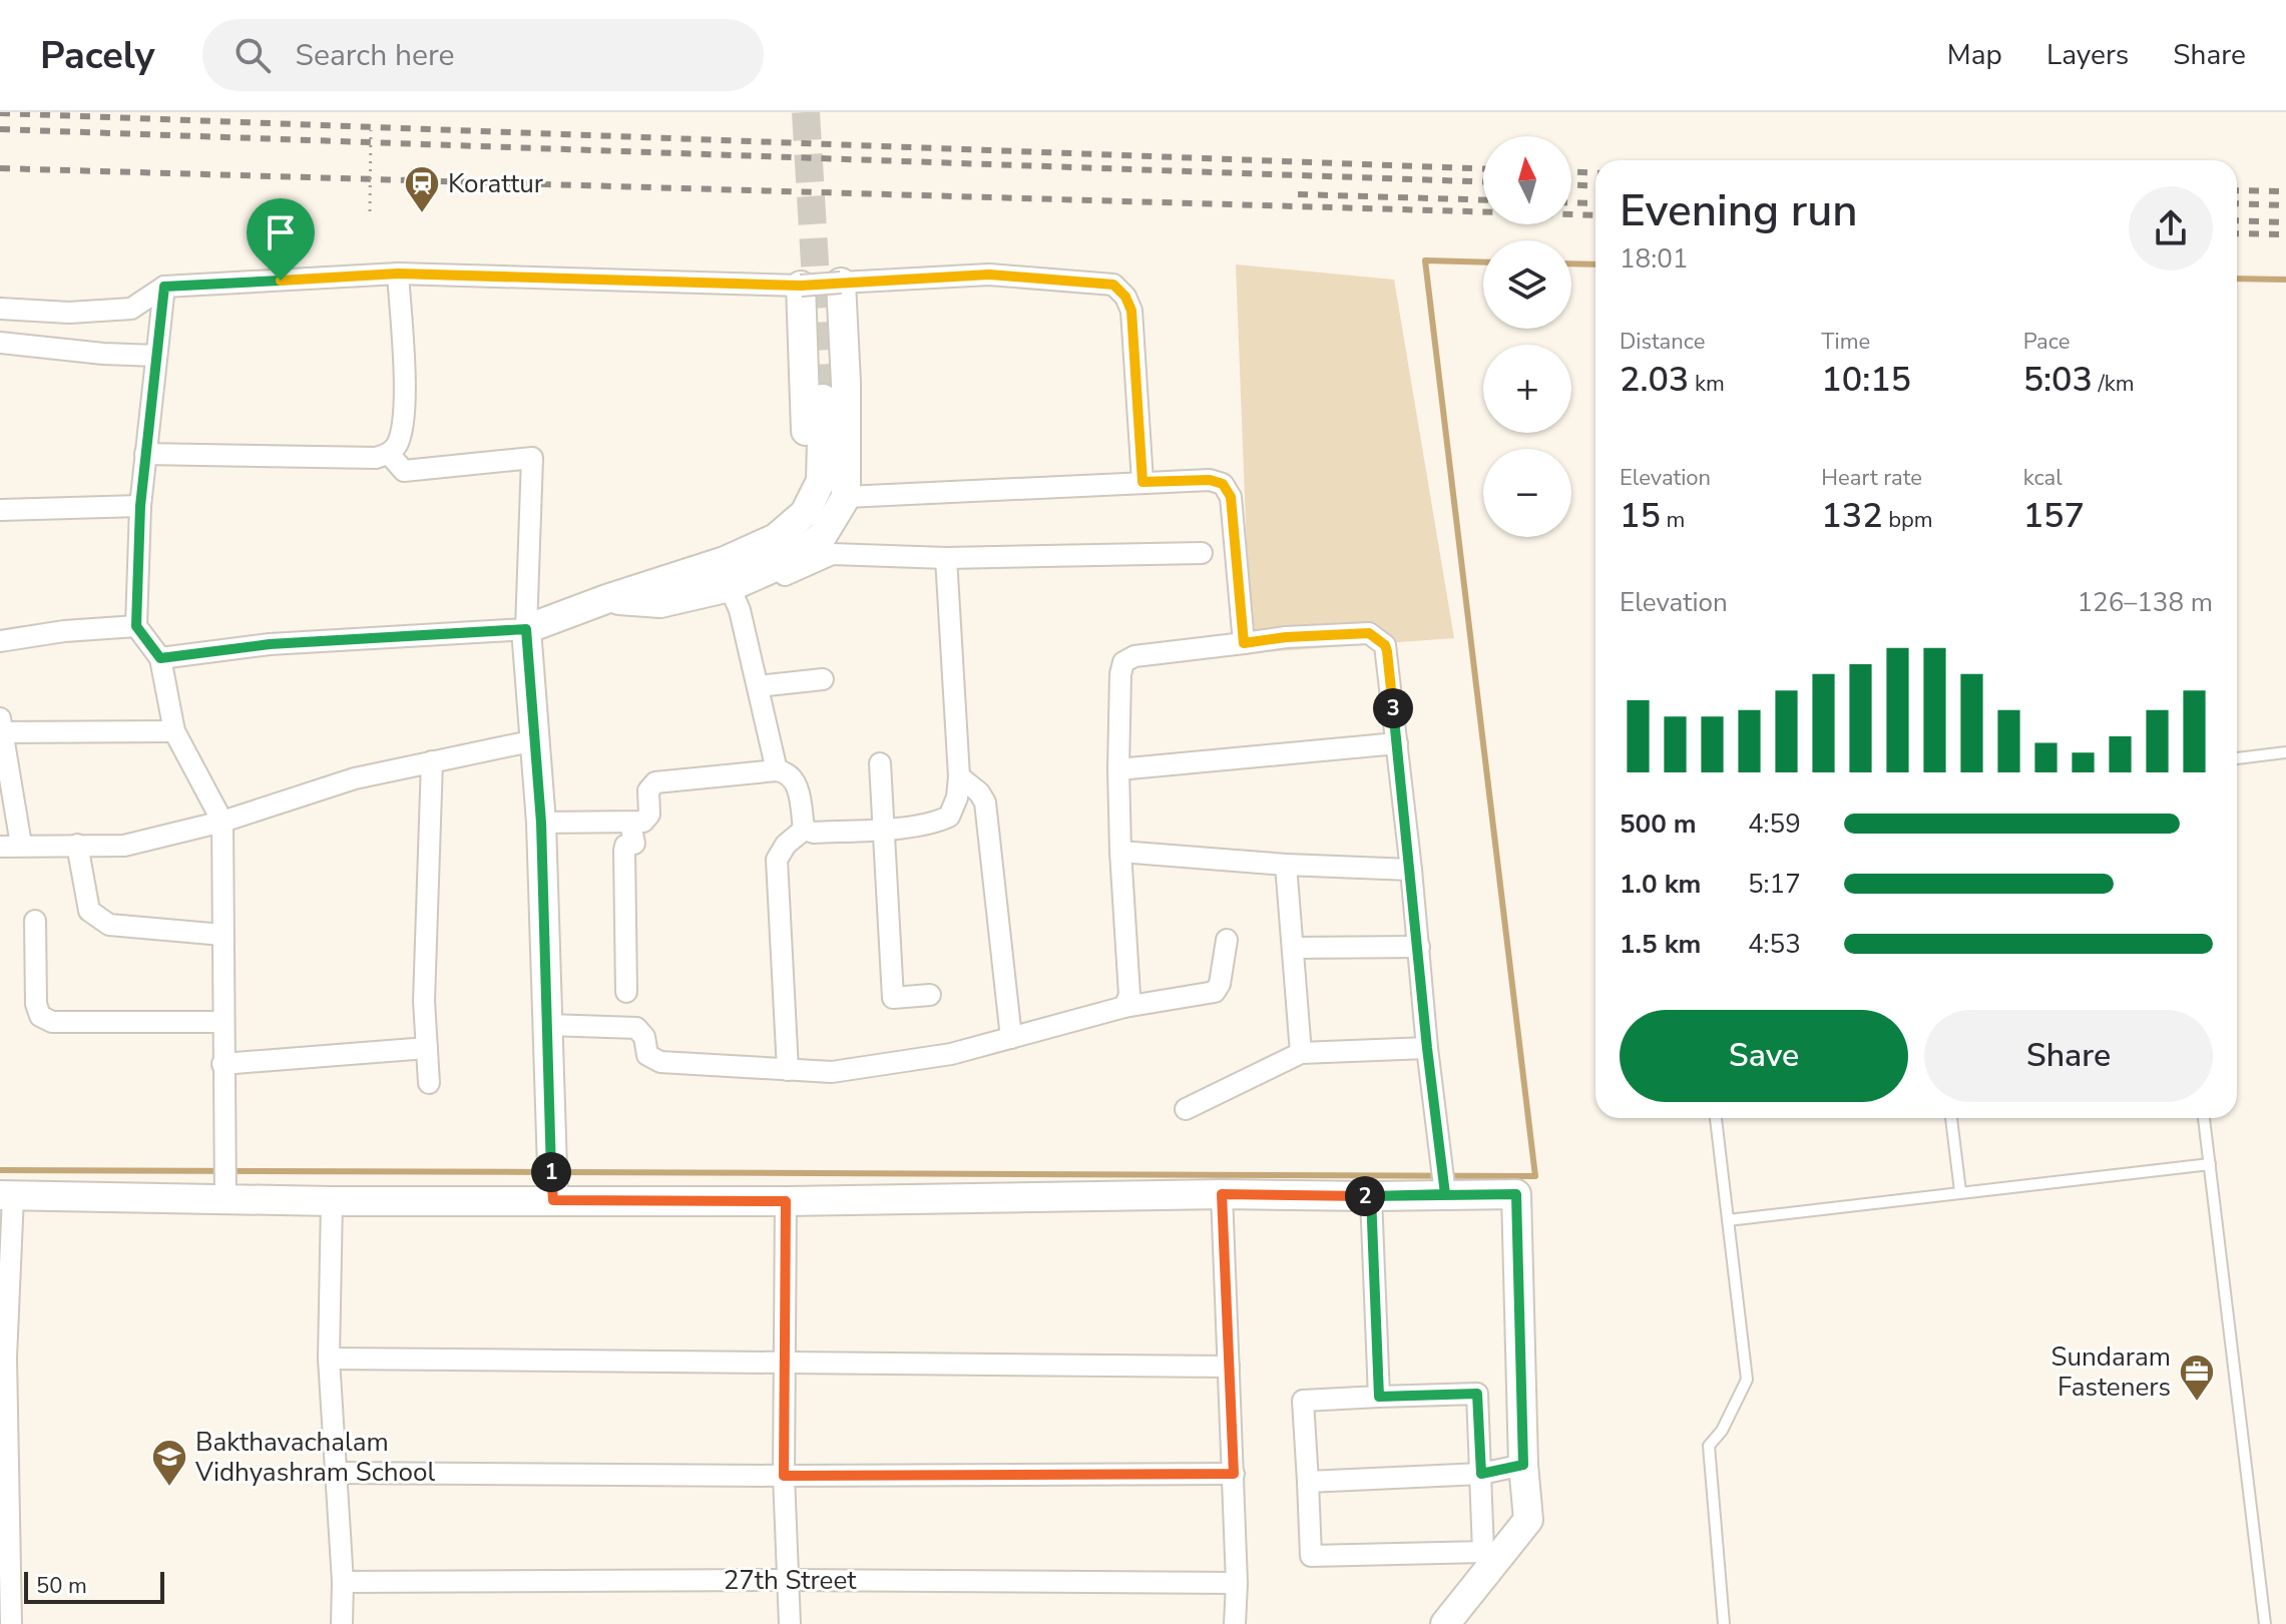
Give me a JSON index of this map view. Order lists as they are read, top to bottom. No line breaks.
{"streets":{"street":["27th Street"]},"places":{"station":["Korattur"],"office":["Sundaram Fasteners"],"school or university":["Bakthavachalam Vidhyashram School"]},"scale_bar":"50 m","north":"top","page":{"header":"Pacely","search":"Search here","nav":["Map","Layers","Share"],"map_buttons":["+","−"],"heading":["Evening run","18:01"],"stats":[["Distance","2.03 km"],["Time","10:15"],["Pace","5:03 /km"],["Elevation","15 m"],["Heart rate","132 bpm"],["kcal","157"]],"chart":["Elevation","126–138 m"],"pins":["3","1","2"],"list":[{"name":"500 m","note":"4:59"},{"name":"1.0 km","note":"5:17"},{"name":"1.5 km","note":"4:53"}],"buttons":["Save","Share"],"scale":"50 m"}}
